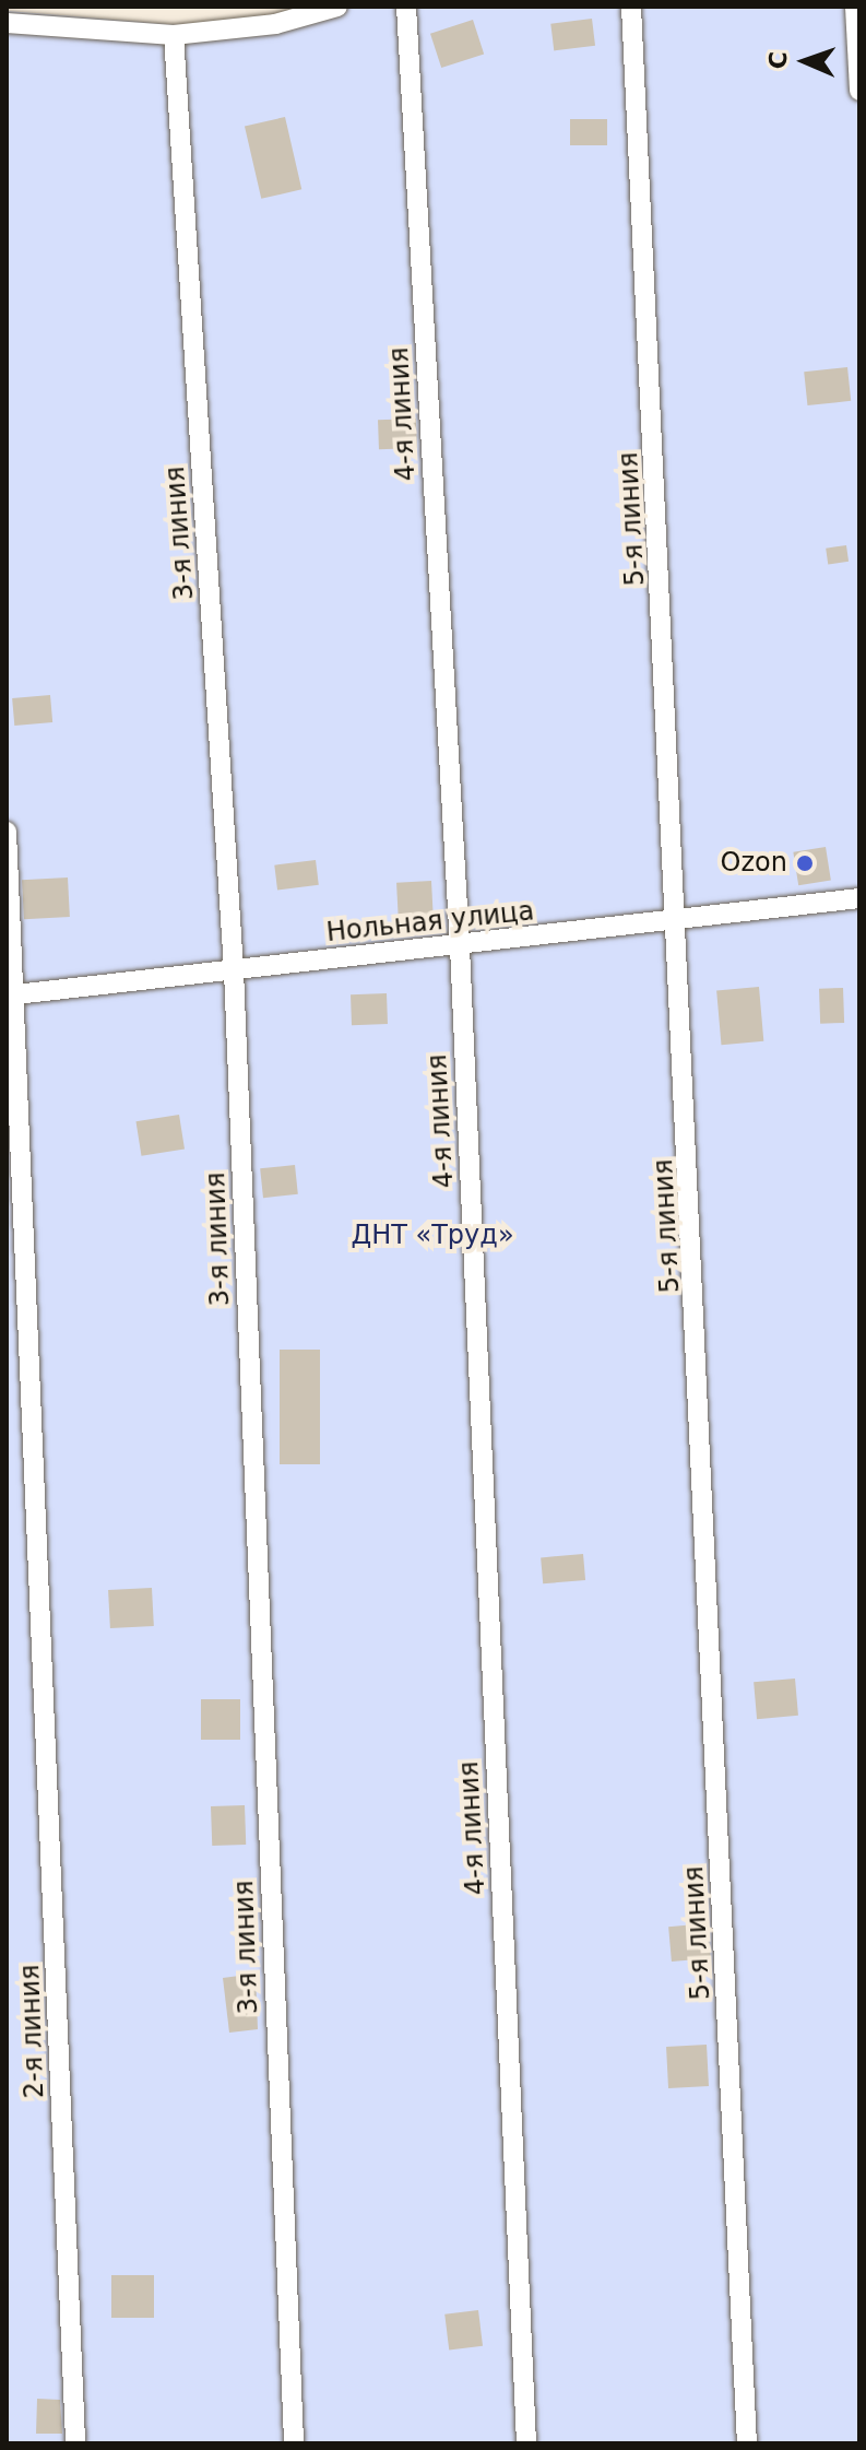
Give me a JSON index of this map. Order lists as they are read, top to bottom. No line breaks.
{"streets":{"street":["4-я линия","5-я линия","3-я линия","Нольная улица","2-я линия"]},"crossings":[["4-я линия","Нольная улица"],["5-я линия","Нольная улица"],["3-я линия","Нольная улица"],["Нольная улица","2-я линия"]],"parks":["ДНТ «Труд»"],"places":["Ozon"],"north":"left"}
